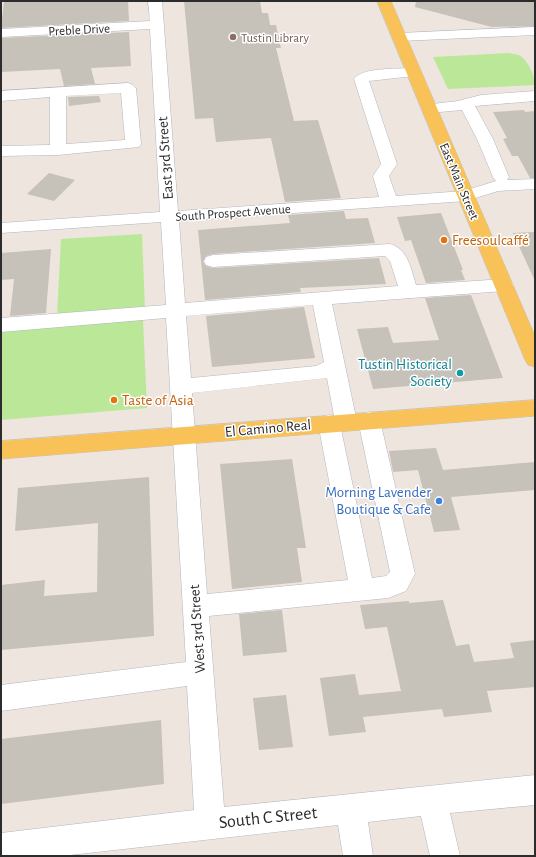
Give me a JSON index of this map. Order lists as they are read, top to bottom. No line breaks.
{"streets":{"main road":["East Main Street","El Camino Real"],"street":["Preble Drive","East 3rd Street","South Prospect Avenue","West 3rd Street","South C Street"]},"crossings":[["Preble Drive","East 3rd Street"],["East 3rd Street","South Prospect Avenue"],["East 3rd Street","El Camino Real"],["East 3rd Street","West 3rd Street"],["East Main Street","South Prospect Avenue"],["El Camino Real","West 3rd Street"],["West 3rd Street","South C Street"]],"places":["Tustin Library","Freesoulcaffé","Tustin Historical Society","Taste of Asia","Morning Lavender Boutique & Cafe"]}
